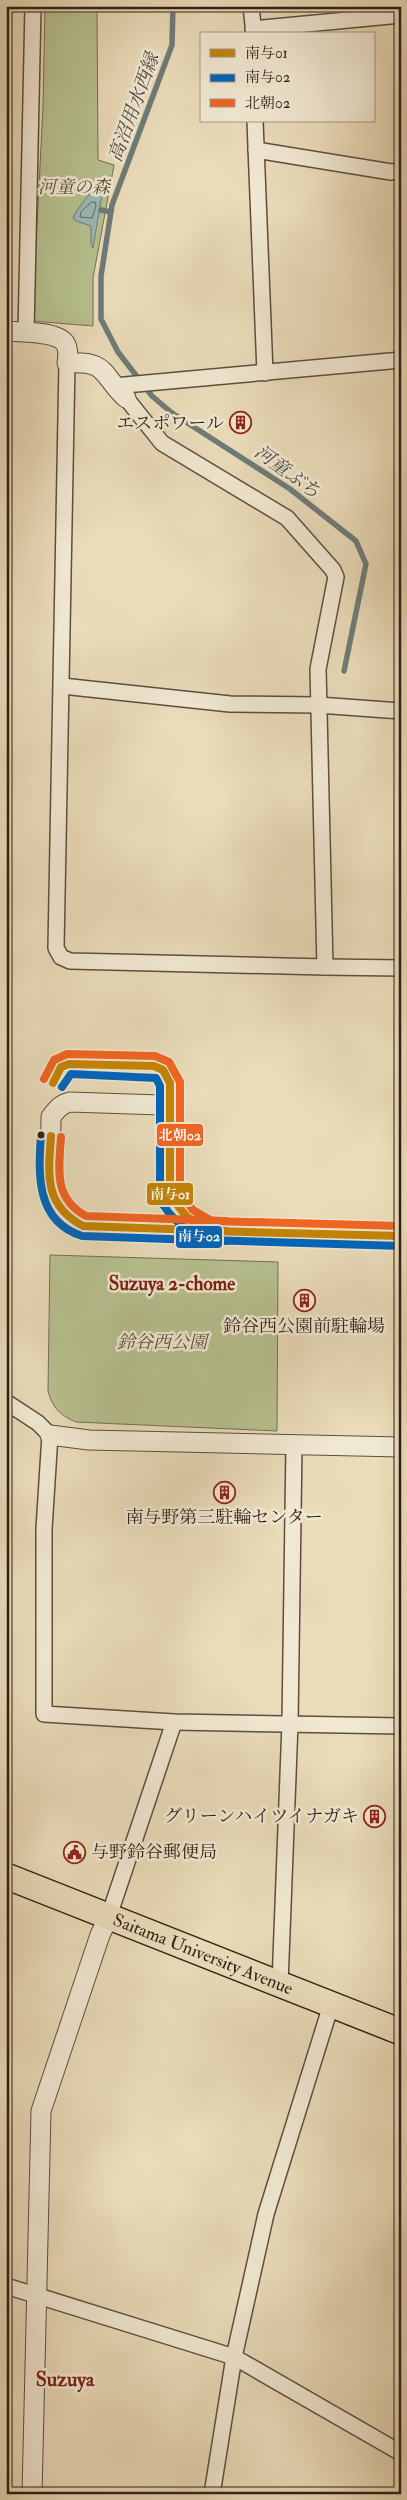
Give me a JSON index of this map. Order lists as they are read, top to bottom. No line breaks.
{"streets":{"highway":["Saitama University Avenue"]},"districts":["Suzuya 2-chome","Suzuya"],"water":["高沼用水西縁","河童ぶち"],"parks":["河童の森","鈴谷西公園"],"places":{"building":["エスポワール","鈴谷西公園前駐輪場","南与野第三駐輪センター","グリーンハイツイナガキ"],"public building":["与野鈴谷郵便局"]},"lines":["transit line 北朝02","transit line 南与01","transit line 南与02"],"legend":["南与01","南与02","北朝02"]}
